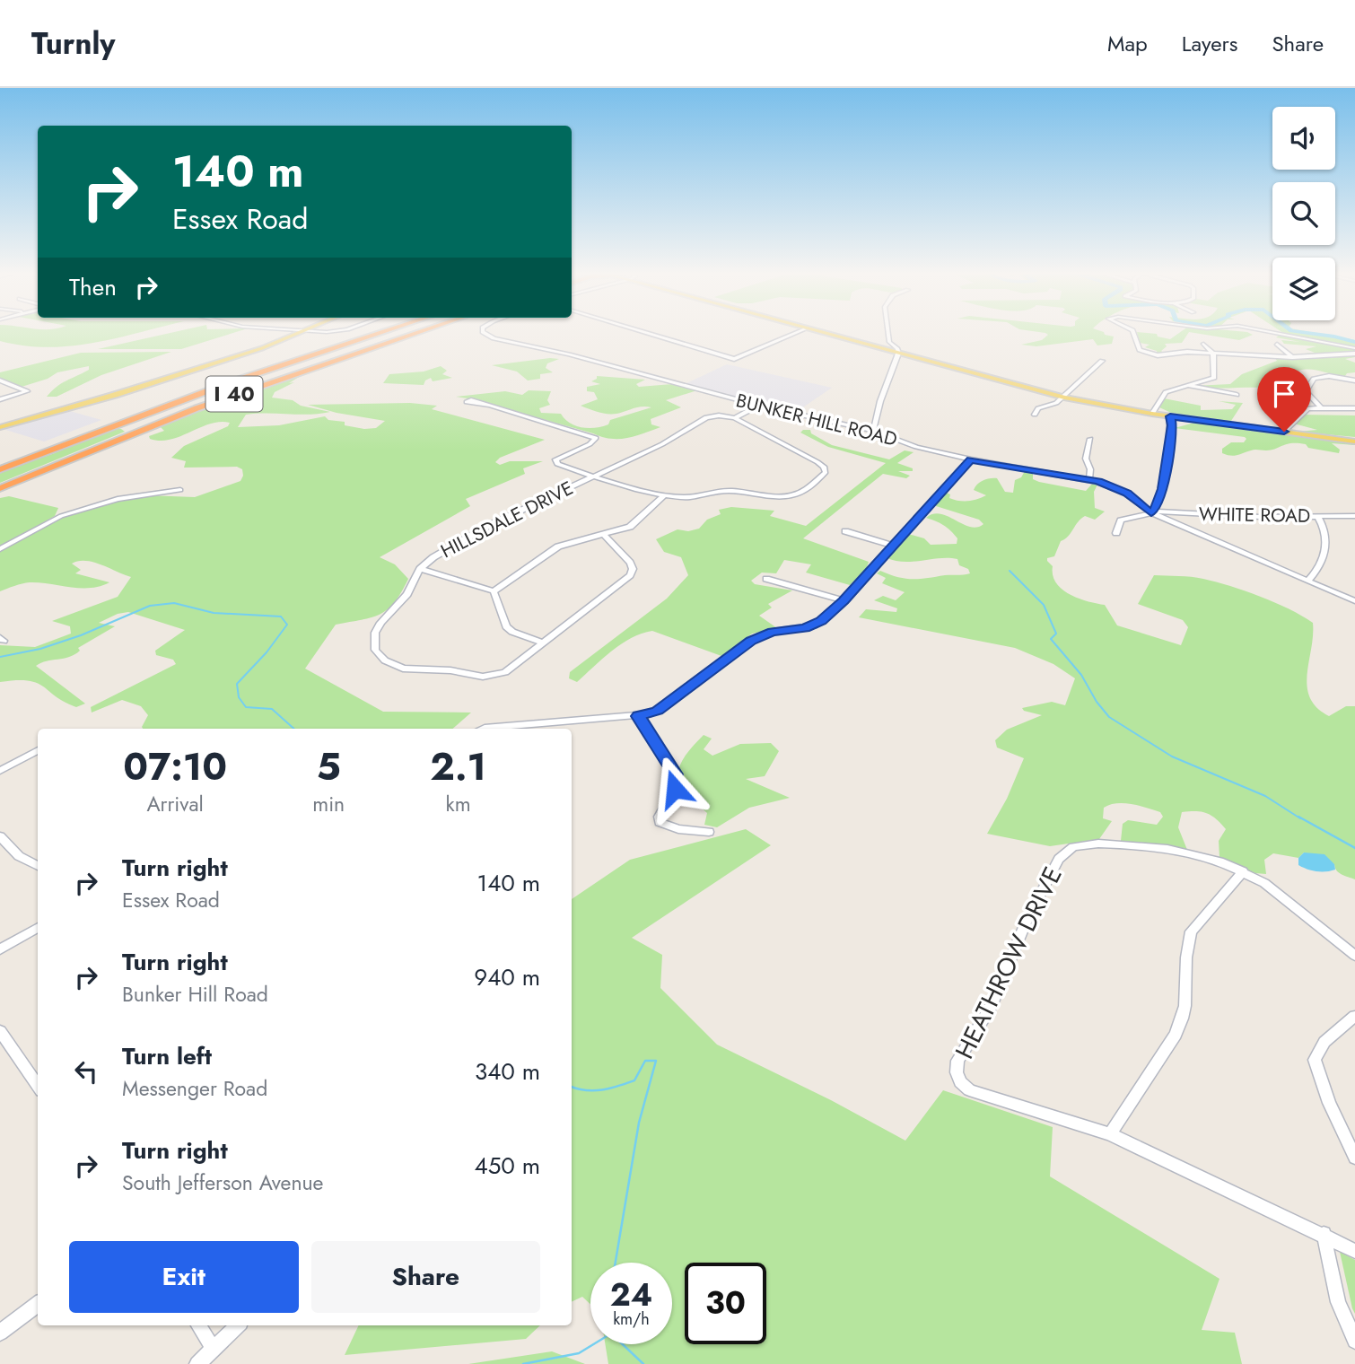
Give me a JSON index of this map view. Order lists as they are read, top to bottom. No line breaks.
{"streets":{"highway":["I 40"],"street":["BUNKER HILL ROAD","WHITE ROAD","HILLSDALE DRIVE","HEATHROW DRIVE"]},"crossings":[["BUNKER HILL ROAD","WHITE ROAD"],["BUNKER HILL ROAD","HILLSDALE DRIVE"]],"page":{"header":"Turnly","nav":["Map","Layers","Share"],"turn":["140 m","Essex Road"],"then":"Then","eta":["07:10","Arrival","5","min","2.1","km"],"list":[{"name":"Turn right","note":"Essex Road","value":"140 m"},{"name":"Turn right","note":"Bunker Hill Road","value":"940 m"},{"name":"Turn left","note":"Messenger Road","value":"340 m"},{"name":"Turn right","note":"South Jefferson Avenue","value":"450 m"}],"buttons":["Exit","Share"],"speed":"24 km/h","limit":"30"}}
